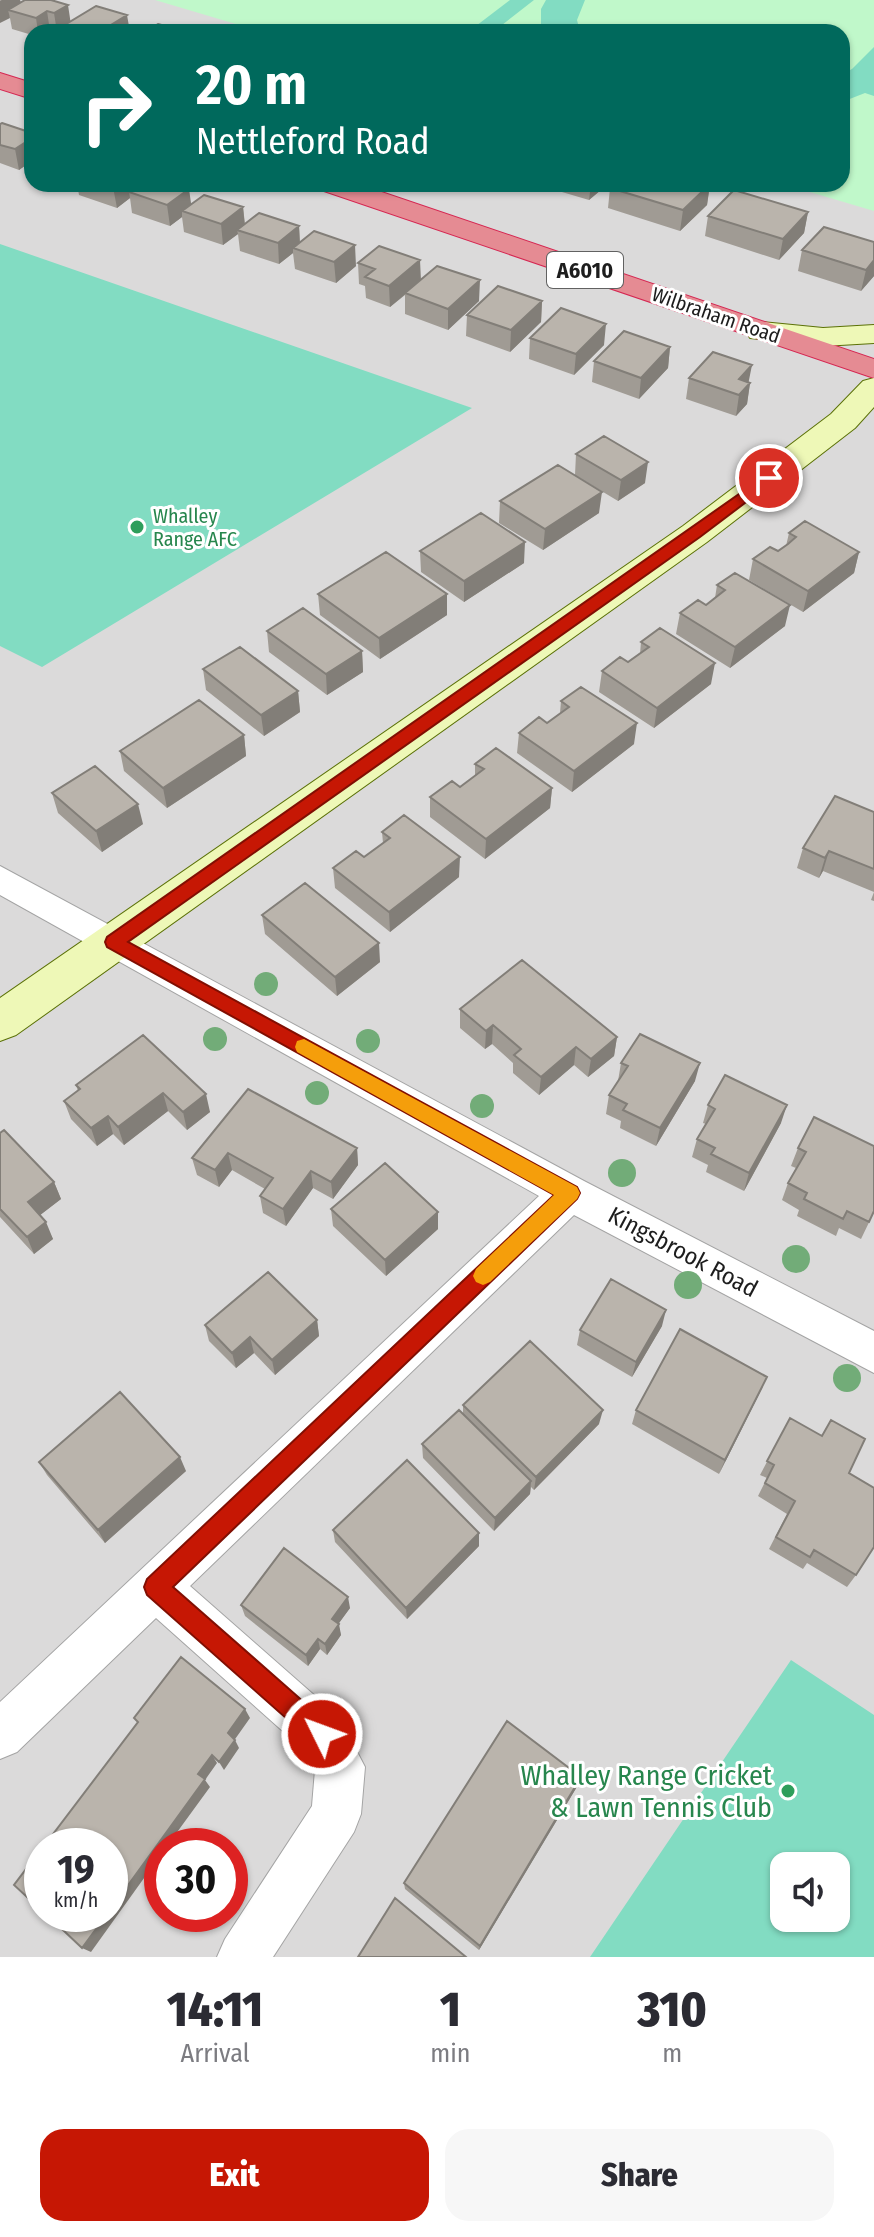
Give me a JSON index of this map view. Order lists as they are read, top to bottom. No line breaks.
{"streets":{"highway":["A6010","Wilbraham Road"],"street":["Kingsbrook Road"]},"places":["Whalley Range AFC","Whalley Range Cricket & Lawn Tennis Club"],"page":{"turn":["20 m","Nettleford Road"],"speed":"19 km/h","limit":"30","eta":["14:11","Arrival","1","min","310","m"],"buttons":["Exit","Share"]}}
